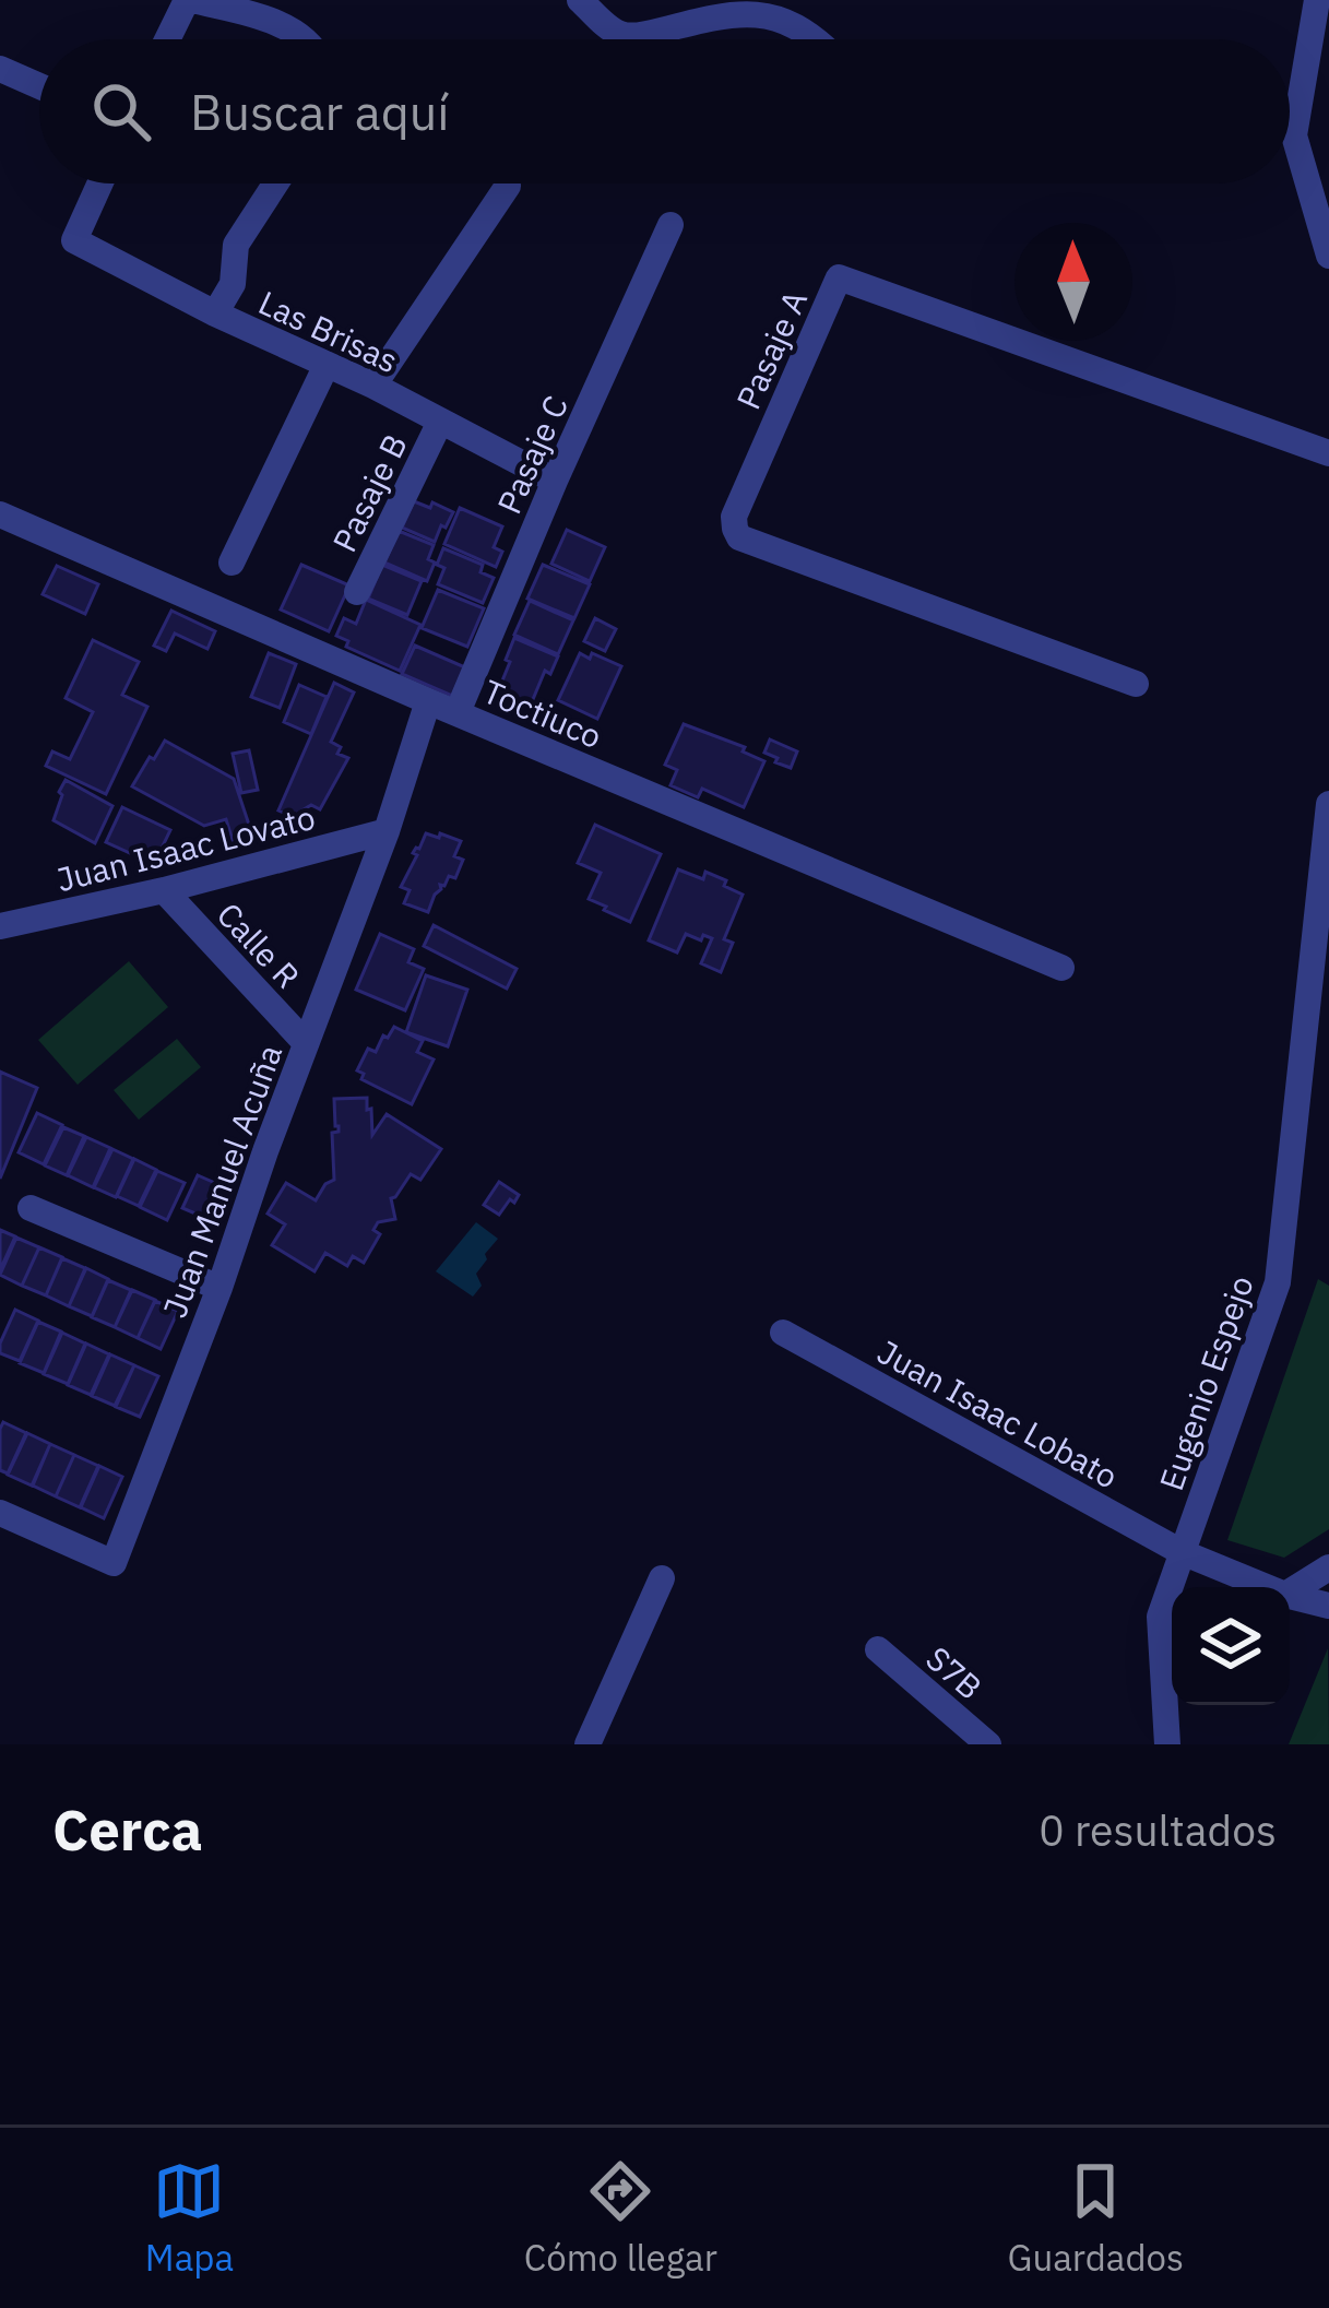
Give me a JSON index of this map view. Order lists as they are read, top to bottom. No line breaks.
{"streets":{"street":["Las Brisas","Pasaje A","Pasaje C","Pasaje B","Toctiuco","Juan Isaac Lovato","Calle R","Juan Manuel Acuña","Eugenio Espejo","Juan Isaac Lobato","S7B"]},"crossings":[["Las Brisas","Pasaje C"],["Las Brisas","Pasaje B"],["Pasaje C","Toctiuco"],["Toctiuco","Juan Manuel Acuña"],["Juan Isaac Lovato","Calle R"],["Juan Isaac Lovato","Juan Manuel Acuña"],["Calle R","Juan Manuel Acuña"],["Eugenio Espejo","Juan Isaac Lobato"]],"north":"top","page":{"search":"Buscar aquí","heading":["Cerca","0 resultados"],"nav":["Mapa","Cómo llegar","Guardados"]}}
